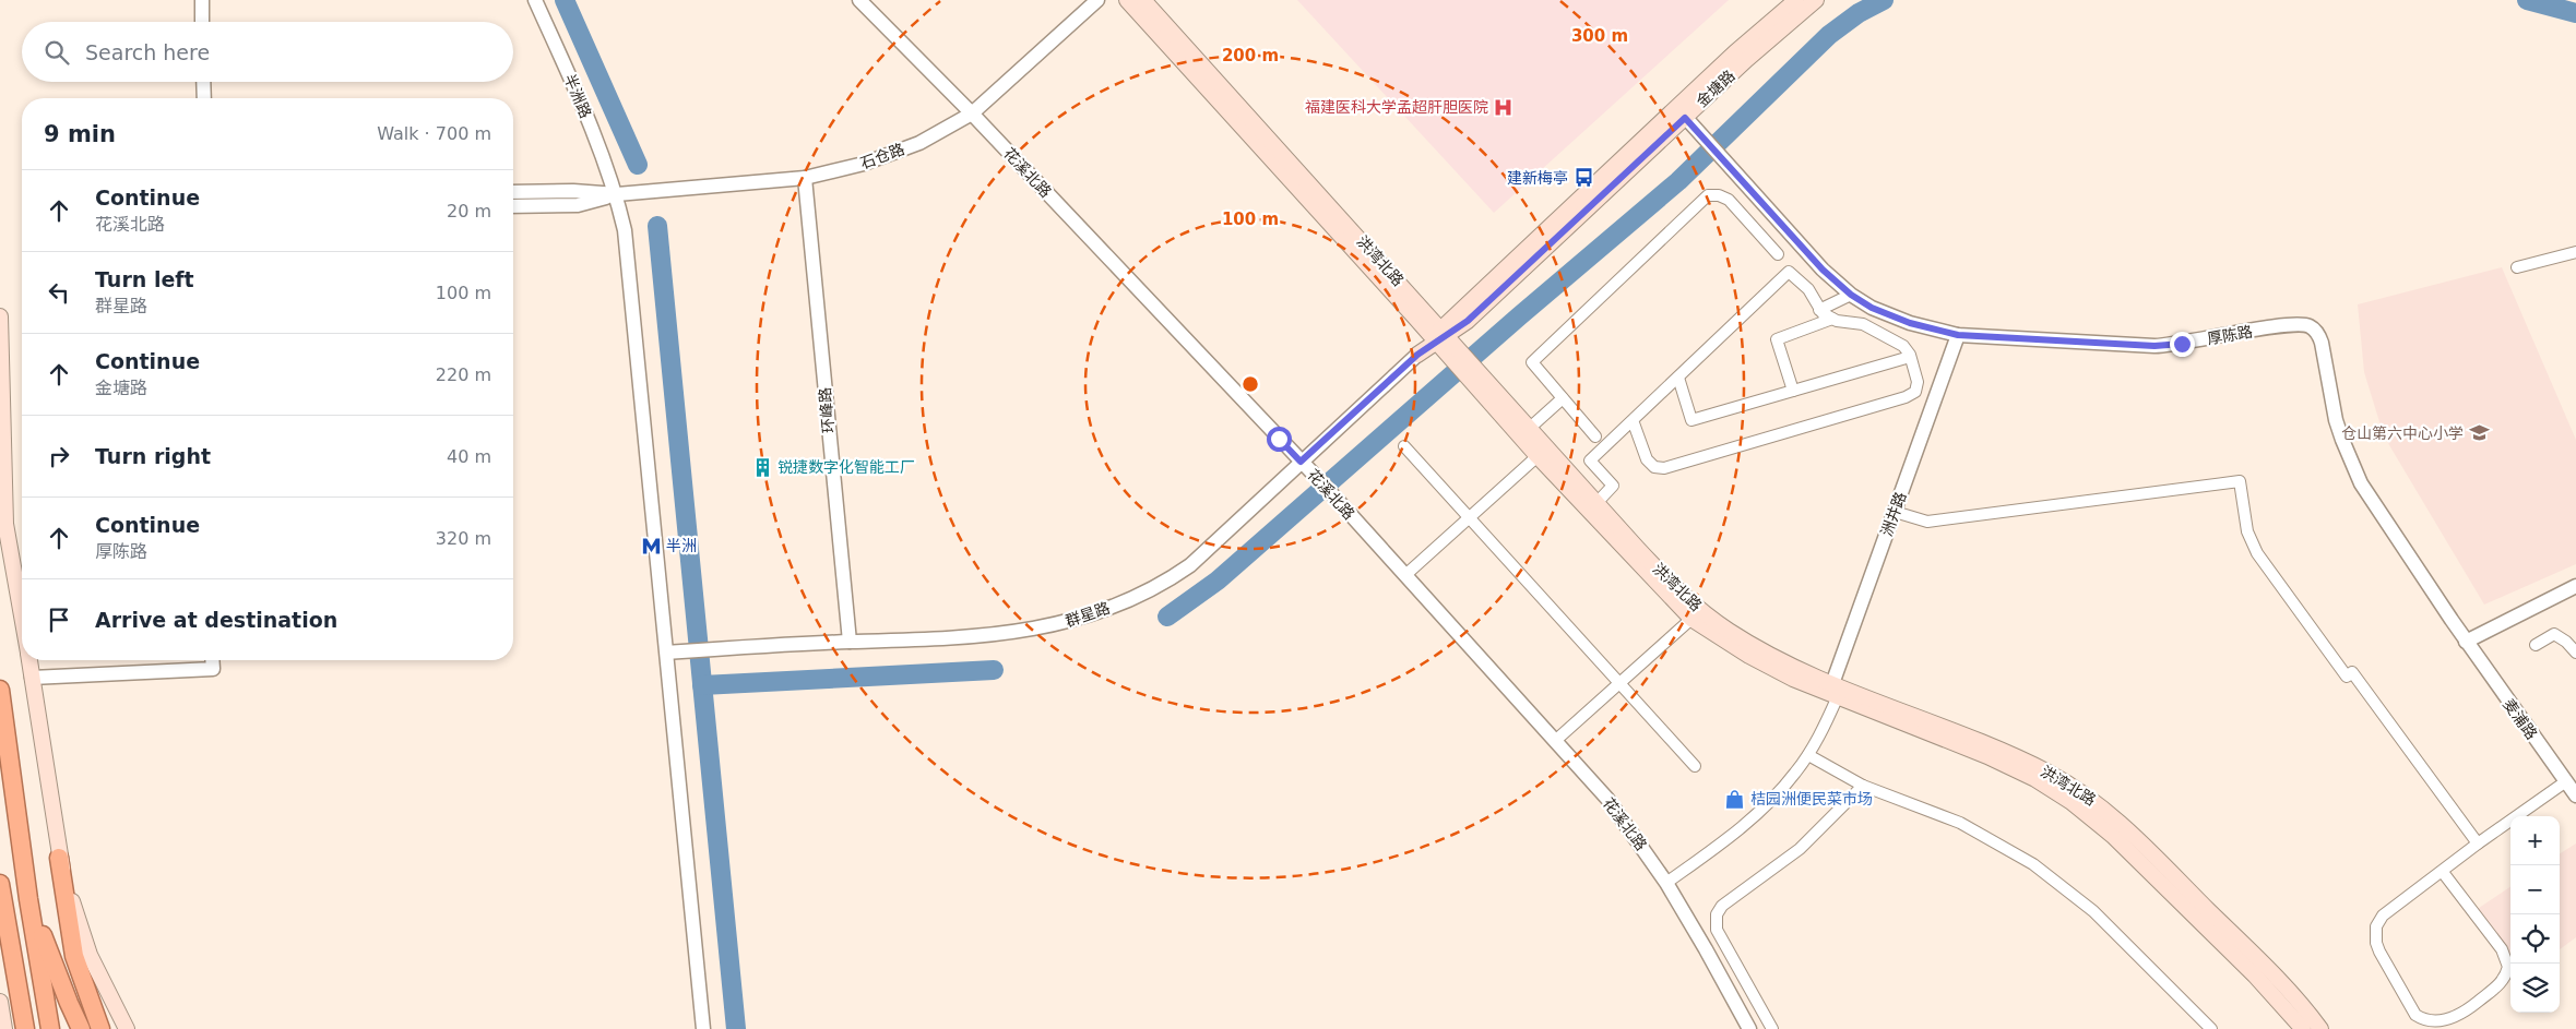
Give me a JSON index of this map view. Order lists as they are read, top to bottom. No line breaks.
{"streets":{"main road":["金塘路","洪湾北路"],"street":["半洲路","石仓路","花溪北路","厚陈路","环峰路","洲井路","群星路","麦浦路"]},"crossings":[["金塘路","洪湾北路"],["金塘路","厚陈路"],["金塘路","群星路"],["半洲路","石仓路"],["半洲路","群星路"],["石仓路","花溪北路"],["石仓路","环峰路"],["花溪北路","群星路"],["洪湾北路","洲井路"],["厚陈路","洲井路"],["厚陈路","麦浦路"],["环峰路","群星路"]],"places":{"hospital":["福建医科大学孟超肝胆医院"],"bus stop":["建新梅亭"],"school or university":["仓山第六中心小学"],"building":["锐捷数字化智能工厂"],"metro station":["半洲"],"shop":["桔园洲便民菜市场"]},"page":{"search":"Search here","heading":["9 min","Walk · 700 m"],"list":[["Continue","花溪北路","20 m"],["Turn left","群星路","100 m"],["Continue","金塘路","220 m"],["Turn right","40 m"],["Continue","厚陈路","320 m"],"Arrive at destination"],"map_buttons":["+","−"]},"rings":["300 m","200 m","100 m"]}
